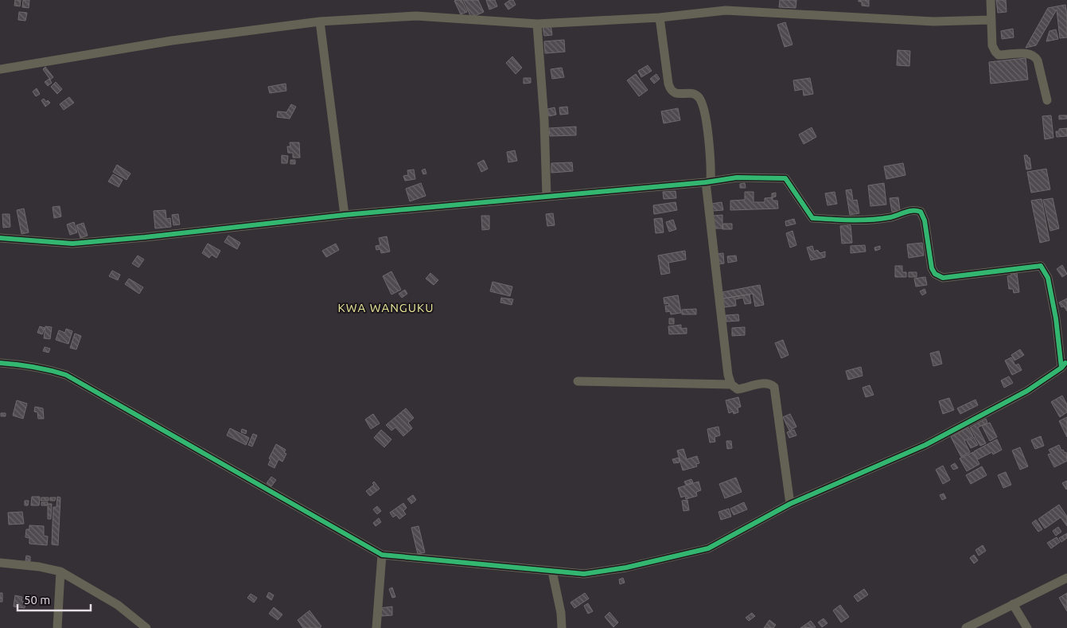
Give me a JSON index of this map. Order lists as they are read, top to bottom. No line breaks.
{"districts":["KWA WANGUKU"],"scale_bar":"50 m"}
